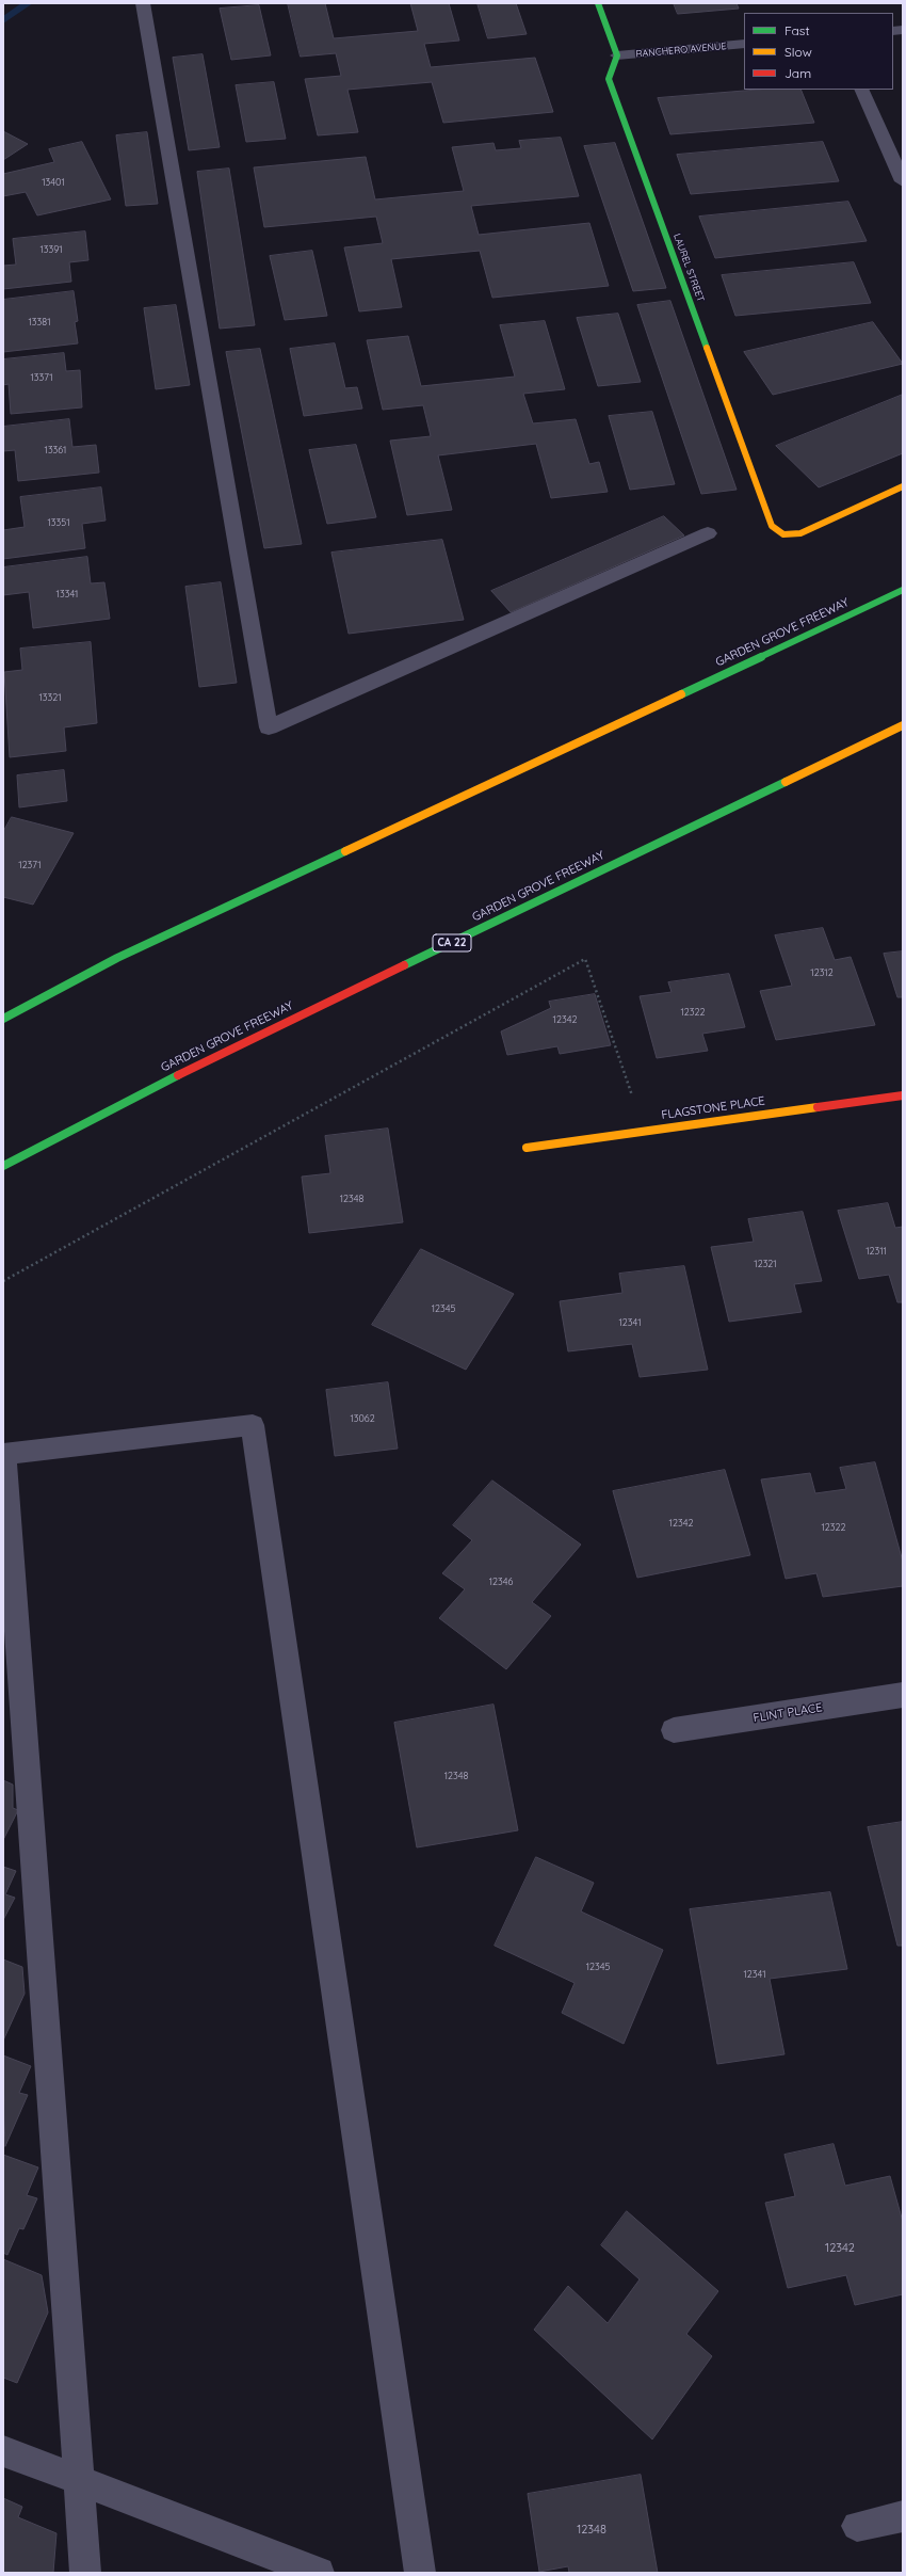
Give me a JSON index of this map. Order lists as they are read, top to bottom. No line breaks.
{"streets":{"main road":["LAUREL STREET","GARDEN GROVE FREEWAY","CA 22","FLAGSTONE PLACE"],"street":["RANCHERO AVENUE","FLINT PLACE"]},"crossings":[["RANCHERO AVENUE","LAUREL STREET"]],"house_numbers":["13401","13391","13381","13371","13361","13351","13341","13321","12371","12312","12322","12342","12348","12311","12321","12345","12341","13062","12342","12322","12346","12348","12345","12341","12342","12348"],"legend":["Fast","Slow","Jam"]}
